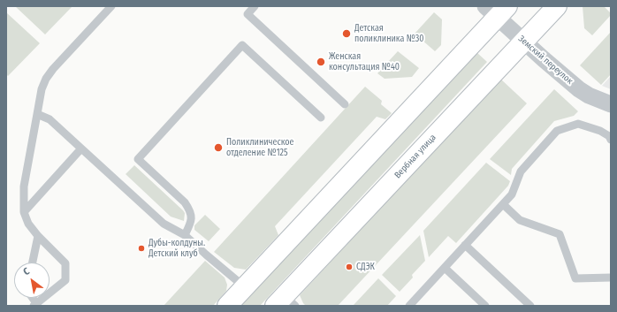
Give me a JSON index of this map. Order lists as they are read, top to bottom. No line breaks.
{"streets":{"main road":["Вербная улица"],"street":["Земский переулок"]},"crossings":[["Земский переулок","Вербная улица"]],"places":["Детская поликлиника №30","Женская консультация №40","Поликлиническое отделение №125","Дубы-колдуны. Детский клуб","СДЭК"],"north":"top left"}
